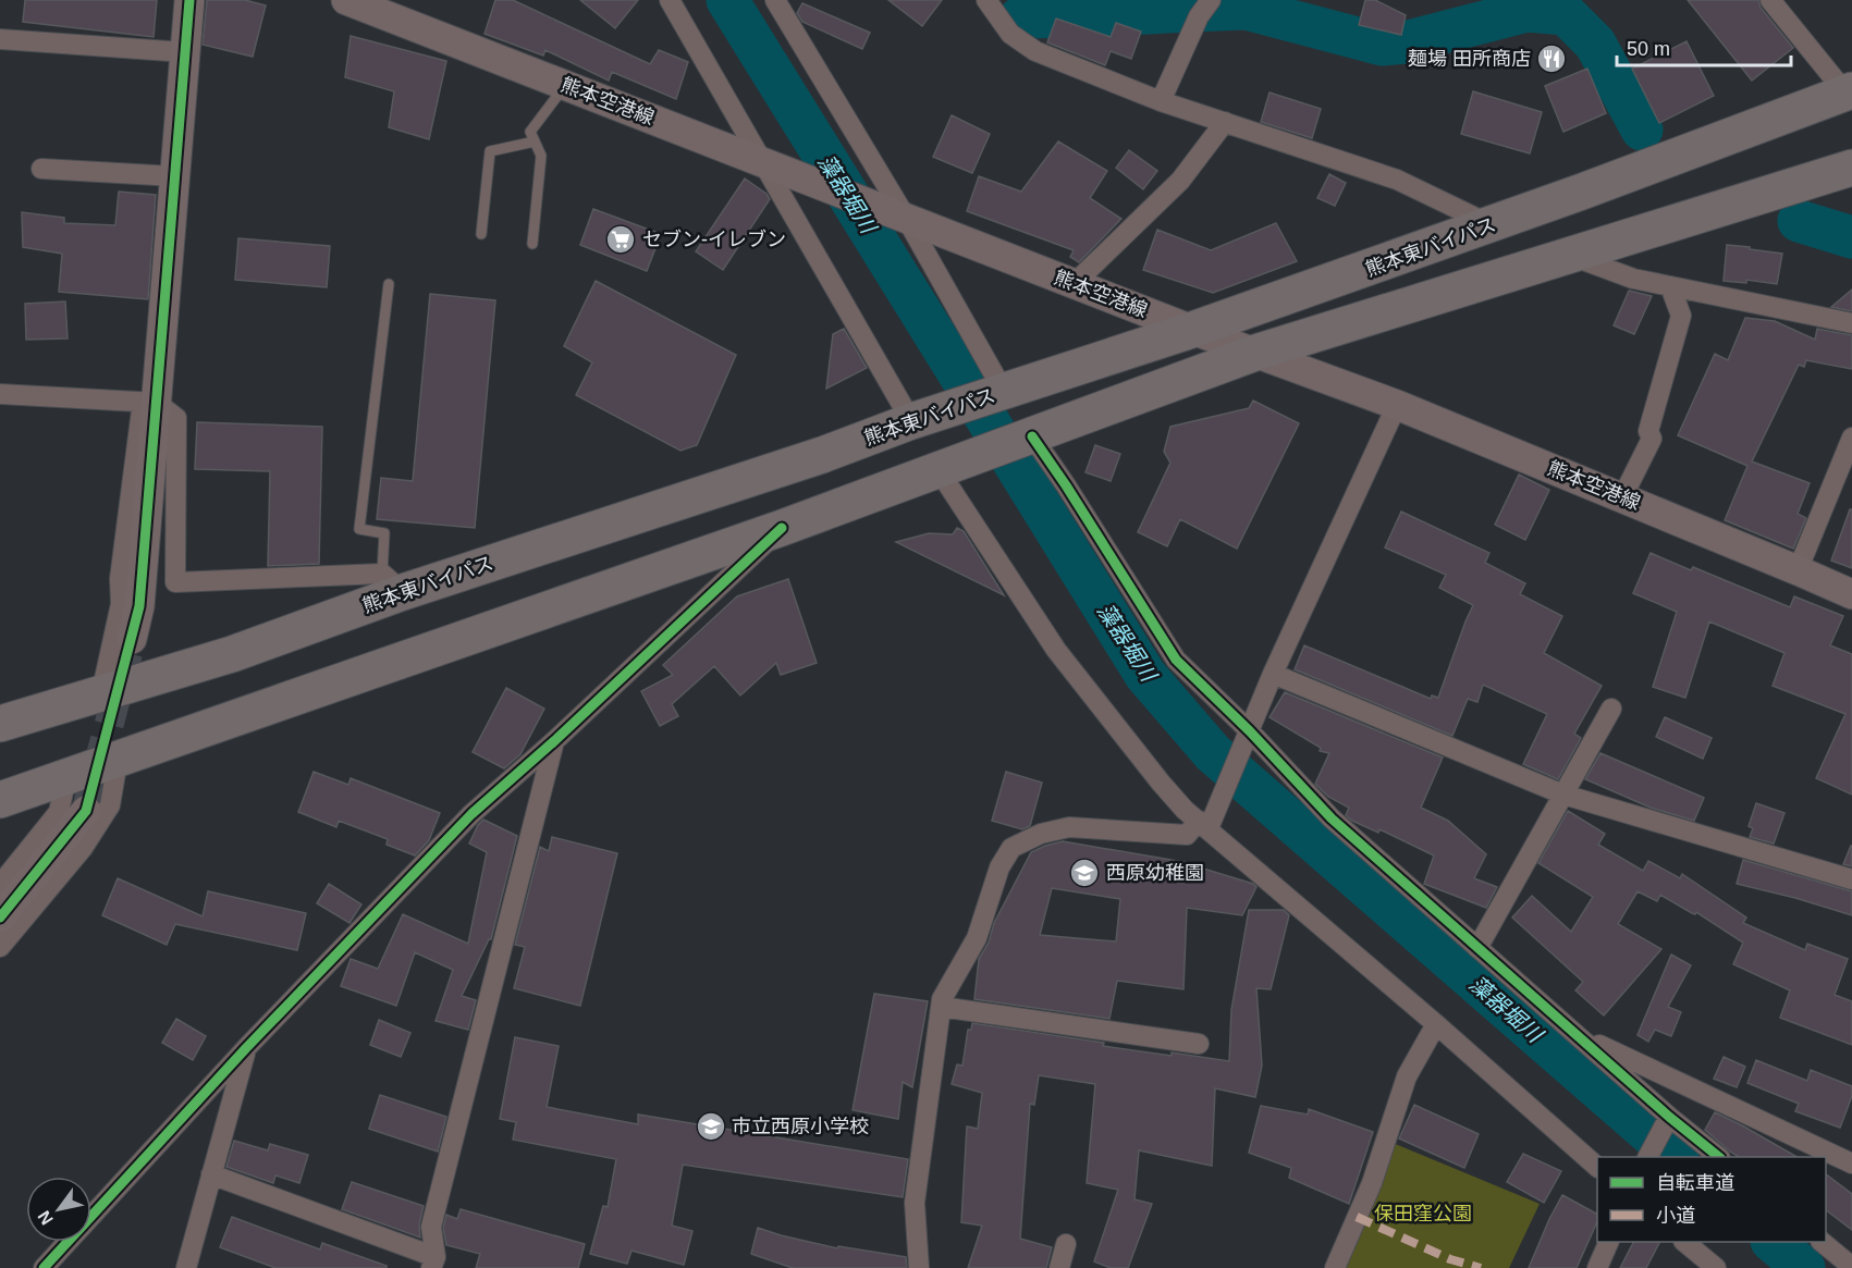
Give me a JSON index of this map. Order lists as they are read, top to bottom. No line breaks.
{"streets":{"highway":["熊本東バイパス"],"main road":["熊本空港線"]},"crossings":[["熊本空港線","熊本東バイパス"]],"water":["藻器堀川"],"parks":["保田窪公園"],"places":{"restaurant":["麺場 田所商店"],"supermarket":["セブン-イレブン"],"school or university":["西原幼稚園","市立西原小学校"]},"legend":["自転車道","小道"],"scale_bar":"50 m","north":"bottom left"}
